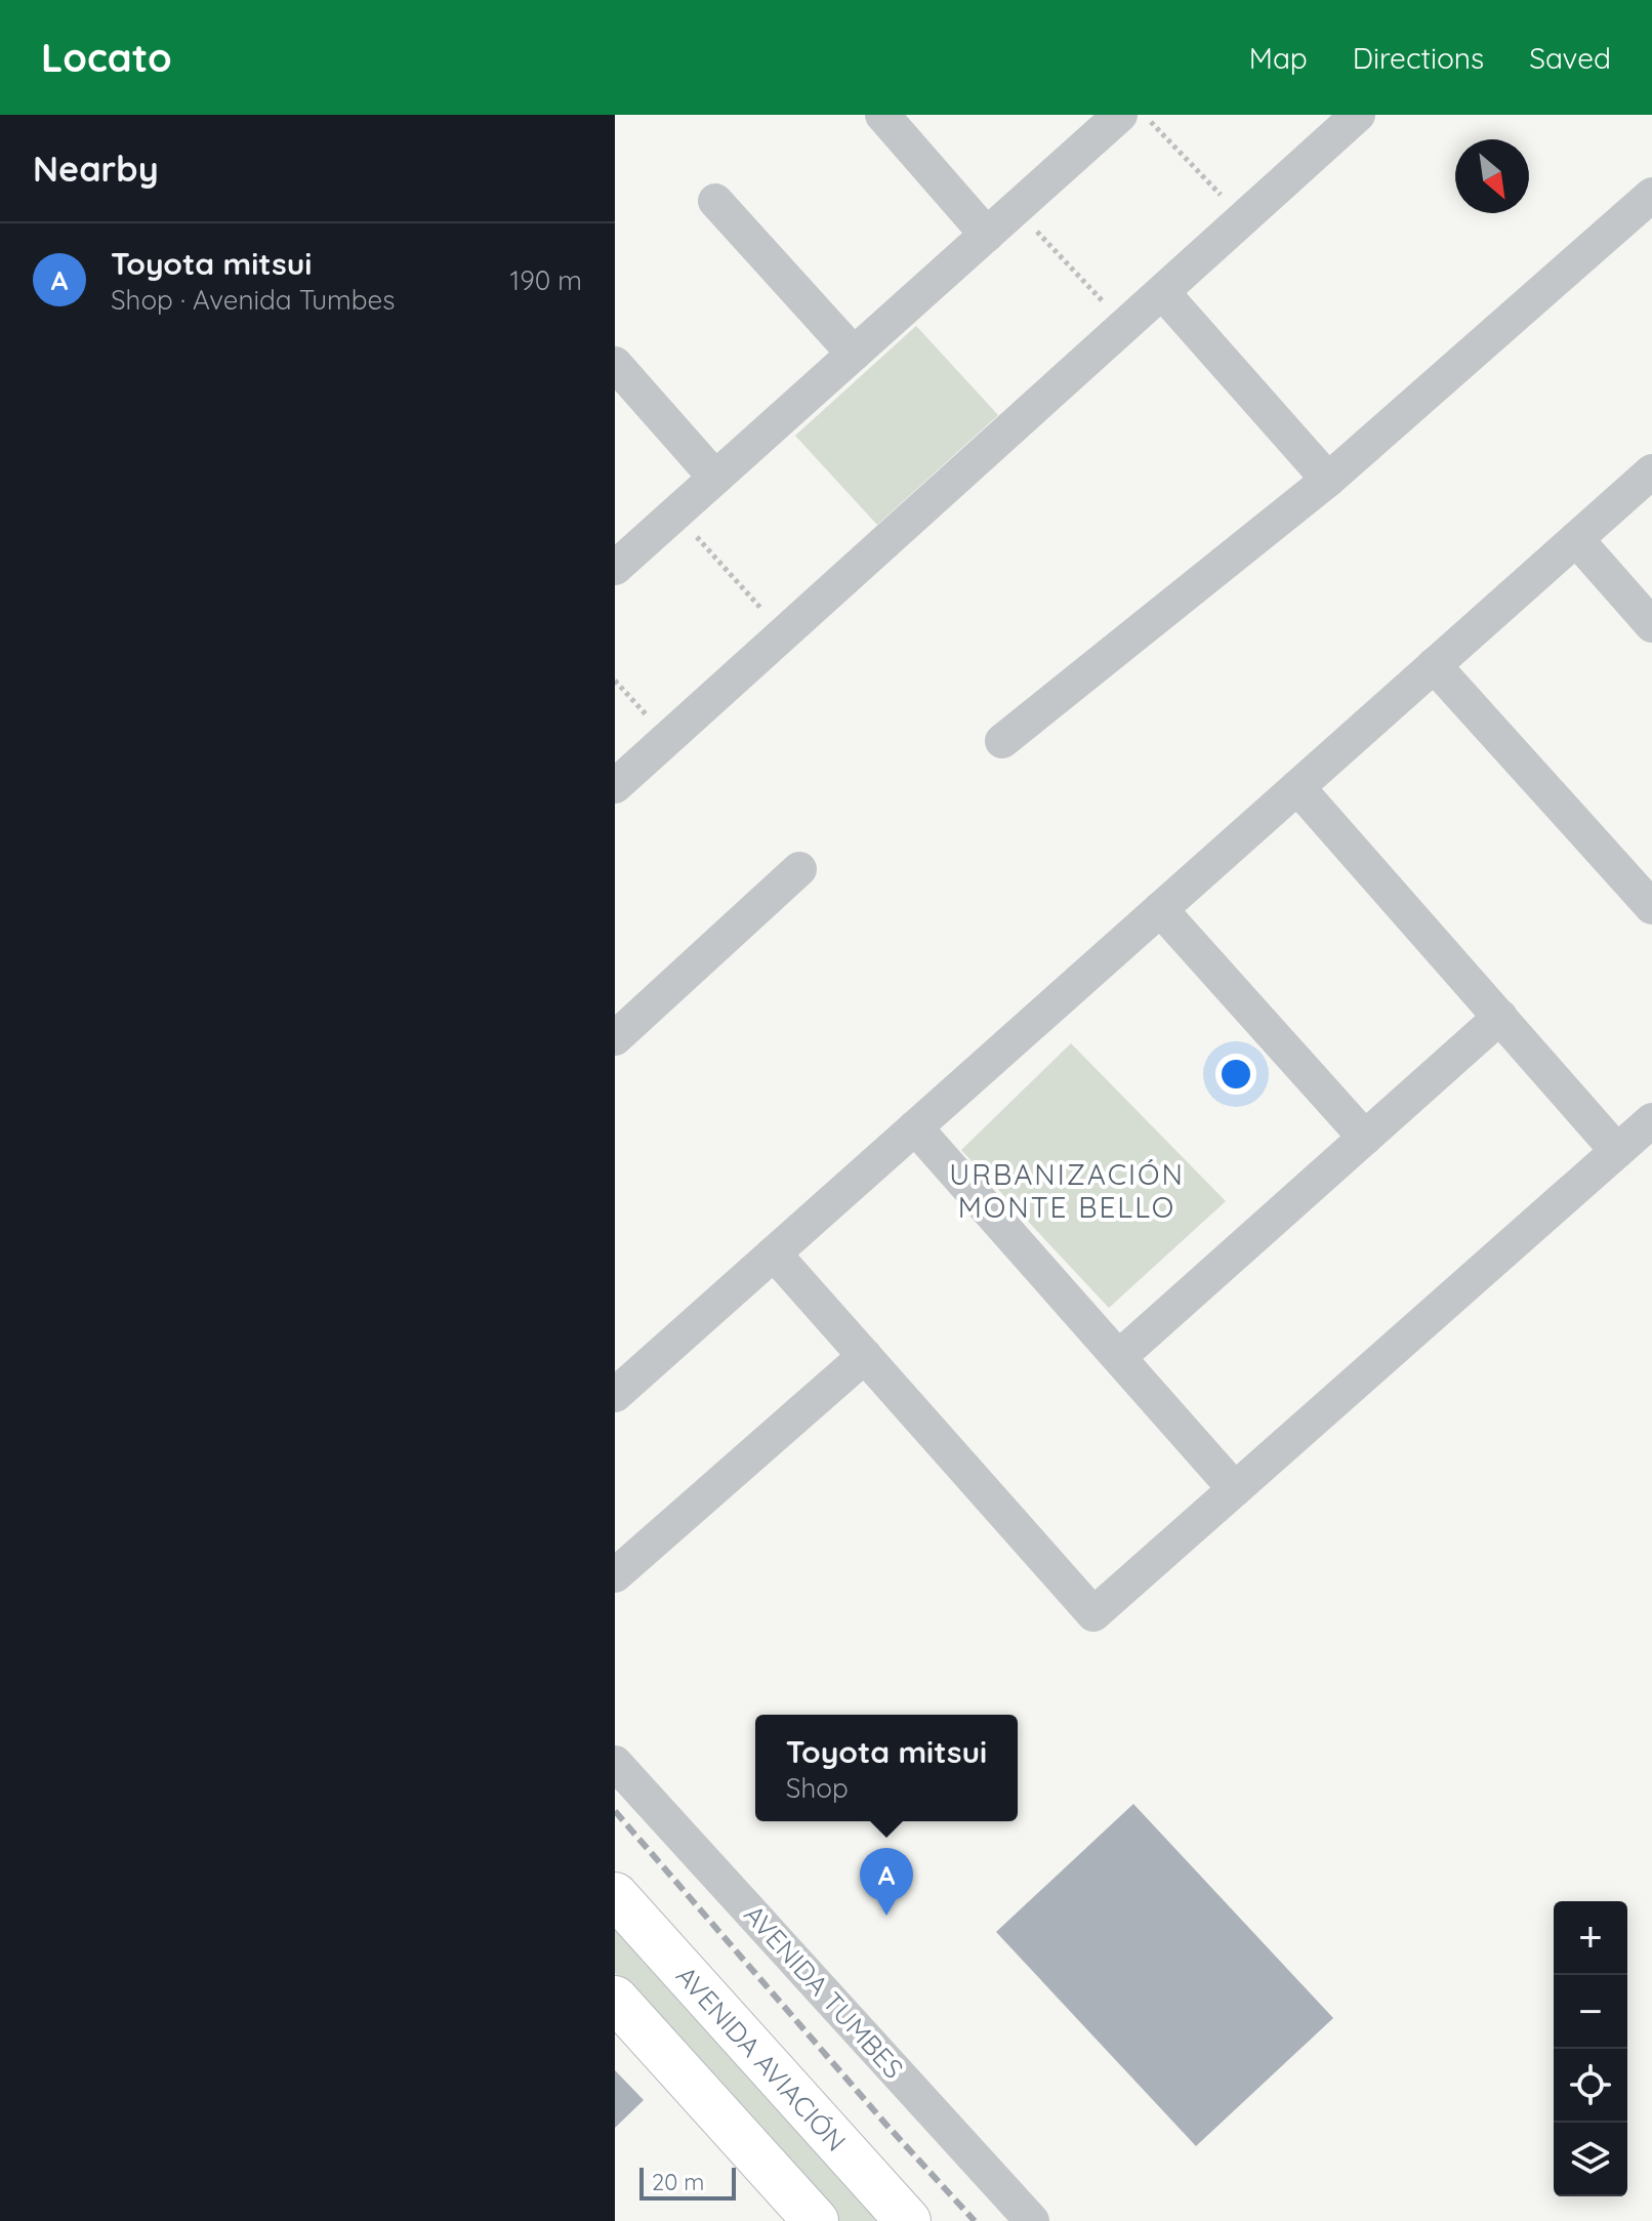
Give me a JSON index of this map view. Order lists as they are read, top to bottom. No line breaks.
{"streets":{"main road":["AVENIDA AVIACIÓN"],"street":["AVENIDA TUMBES"]},"districts":["URBANIZACIÓN MONTE BELLO"],"scale_bar":"20 m","north":"bottom right","page":{"header":"Locato","nav":["Map","Directions","Saved"],"heading":"Nearby","list":[{"mark":"A","name":"Toyota mitsui","note":"Shop · Avenida Tumbes","value":"190 m"}],"popup":["Toyota mitsui","Shop"],"pins":"A","map_buttons":["+","−"],"scale":"20 m"}}
